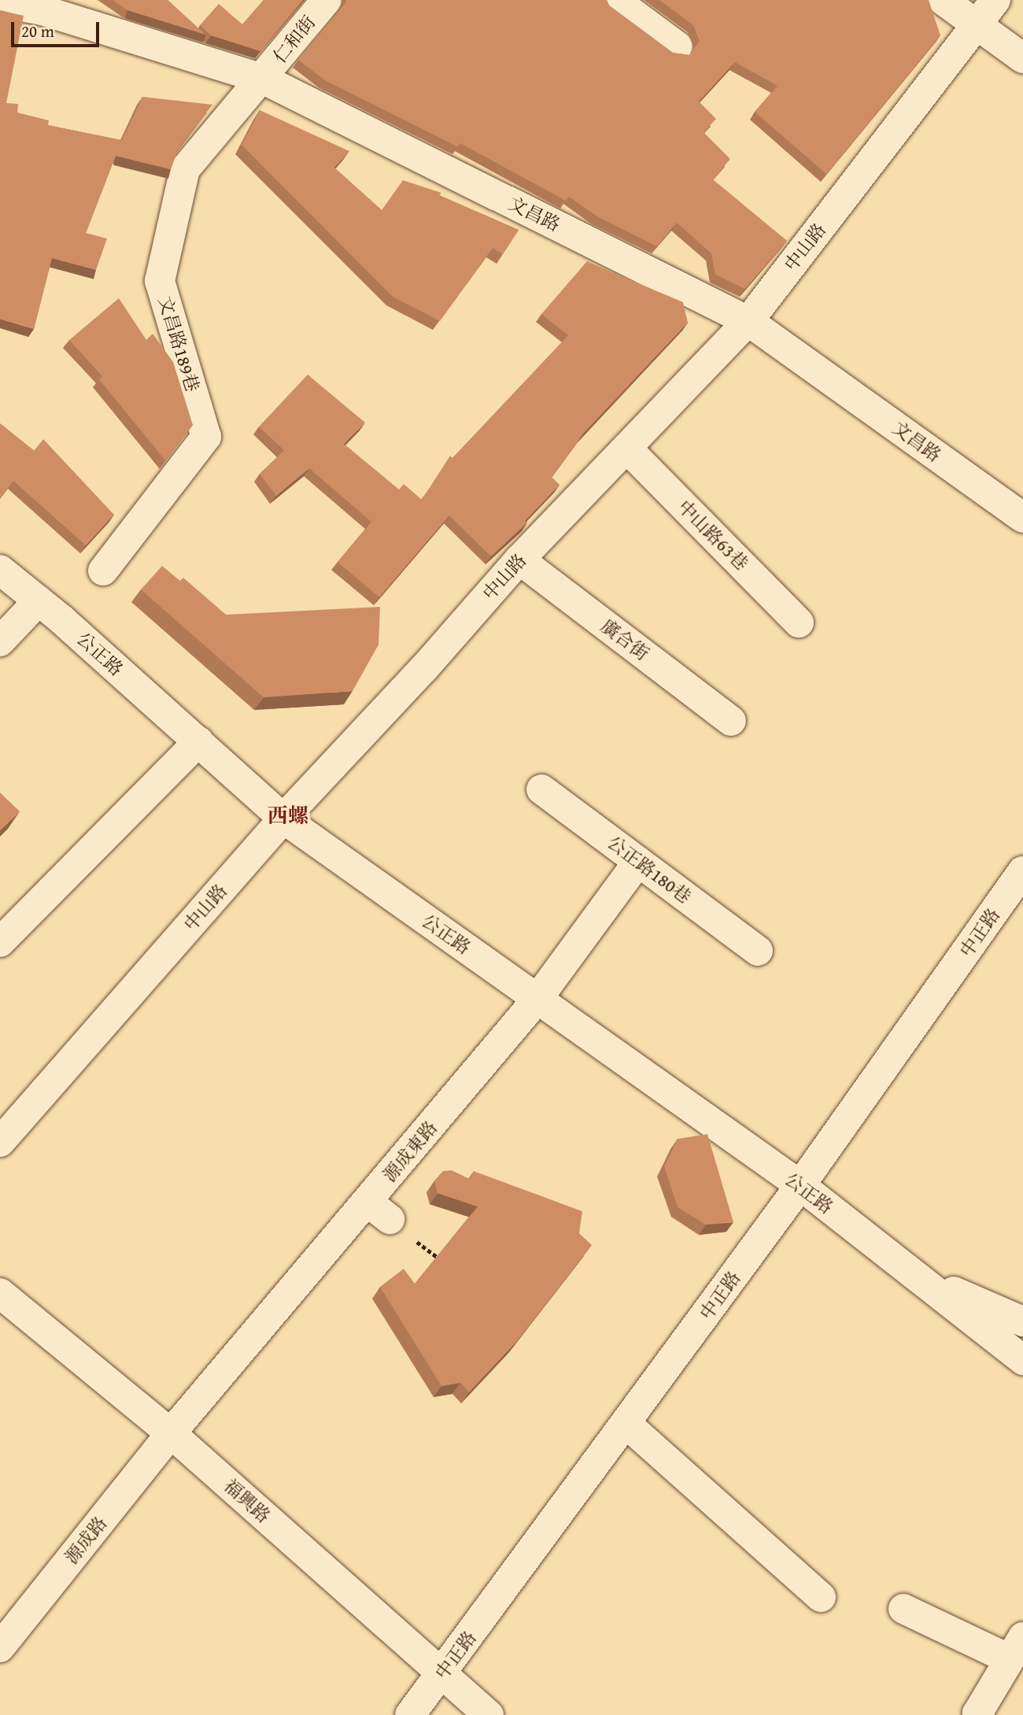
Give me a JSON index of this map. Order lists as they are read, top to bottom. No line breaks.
{"streets":{"street":["仁和街","文昌路","中山路","文昌路189巷","中山路63巷","廣合街","公正路","公正路180巷","中正路","源成東路","福興路","源成路"]},"crossings":[["仁和街","文昌路"],["仁和街","文昌路189巷"],["文昌路","中山路"],["文昌路","文昌路189巷"],["中山路","中山路63巷"],["中山路","廣合街"],["中山路","公正路"],["公正路","中正路"],["公正路","源成東路"],["公正路180巷","源成東路"],["中正路","福興路"],["源成東路","福興路"],["源成東路","源成路"],["福興路","源成路"]],"districts":["西螺"],"scale_bar":"20 m"}
